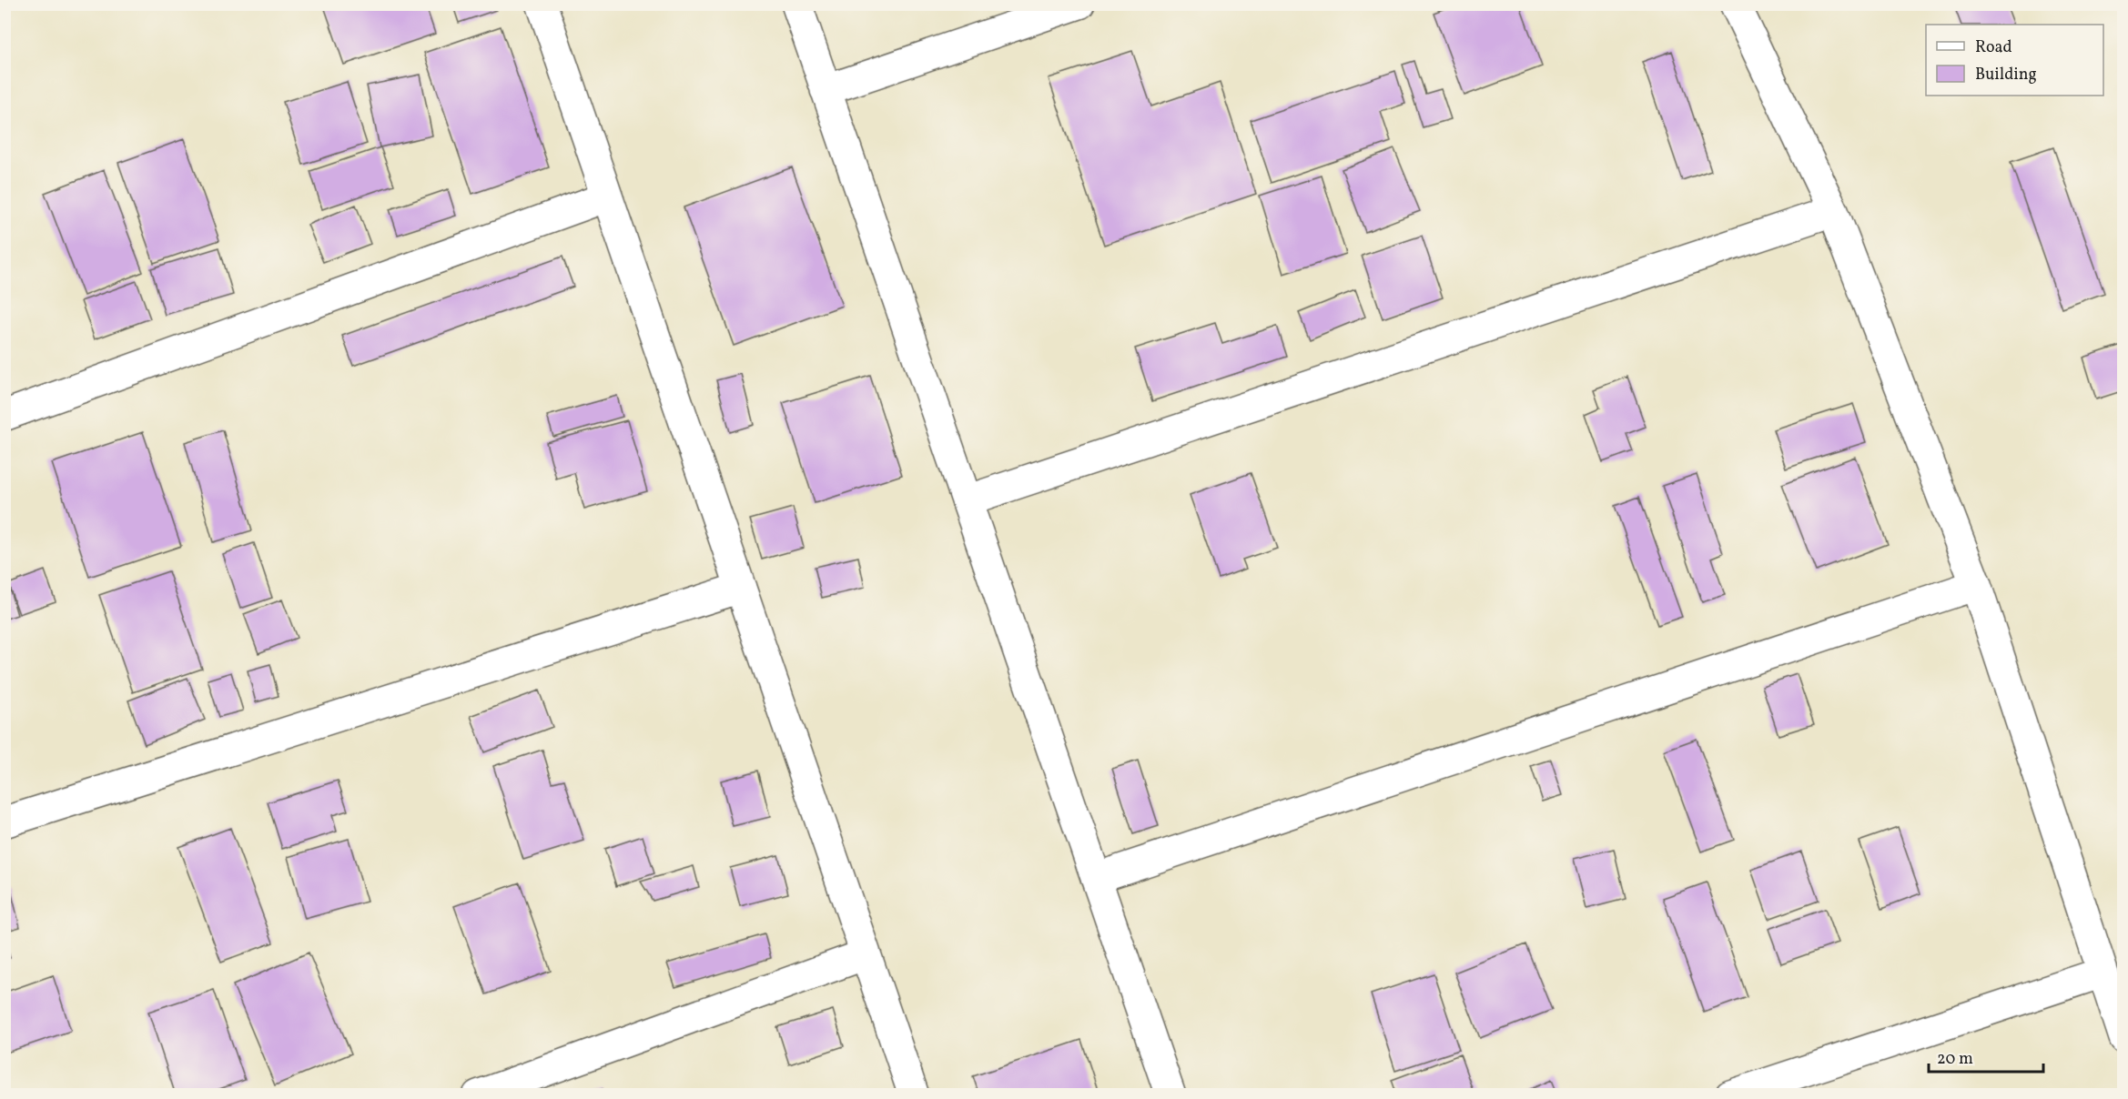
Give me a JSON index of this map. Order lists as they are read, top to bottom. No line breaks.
{"legend":["Road","Building"],"scale_bar":"20 m"}
